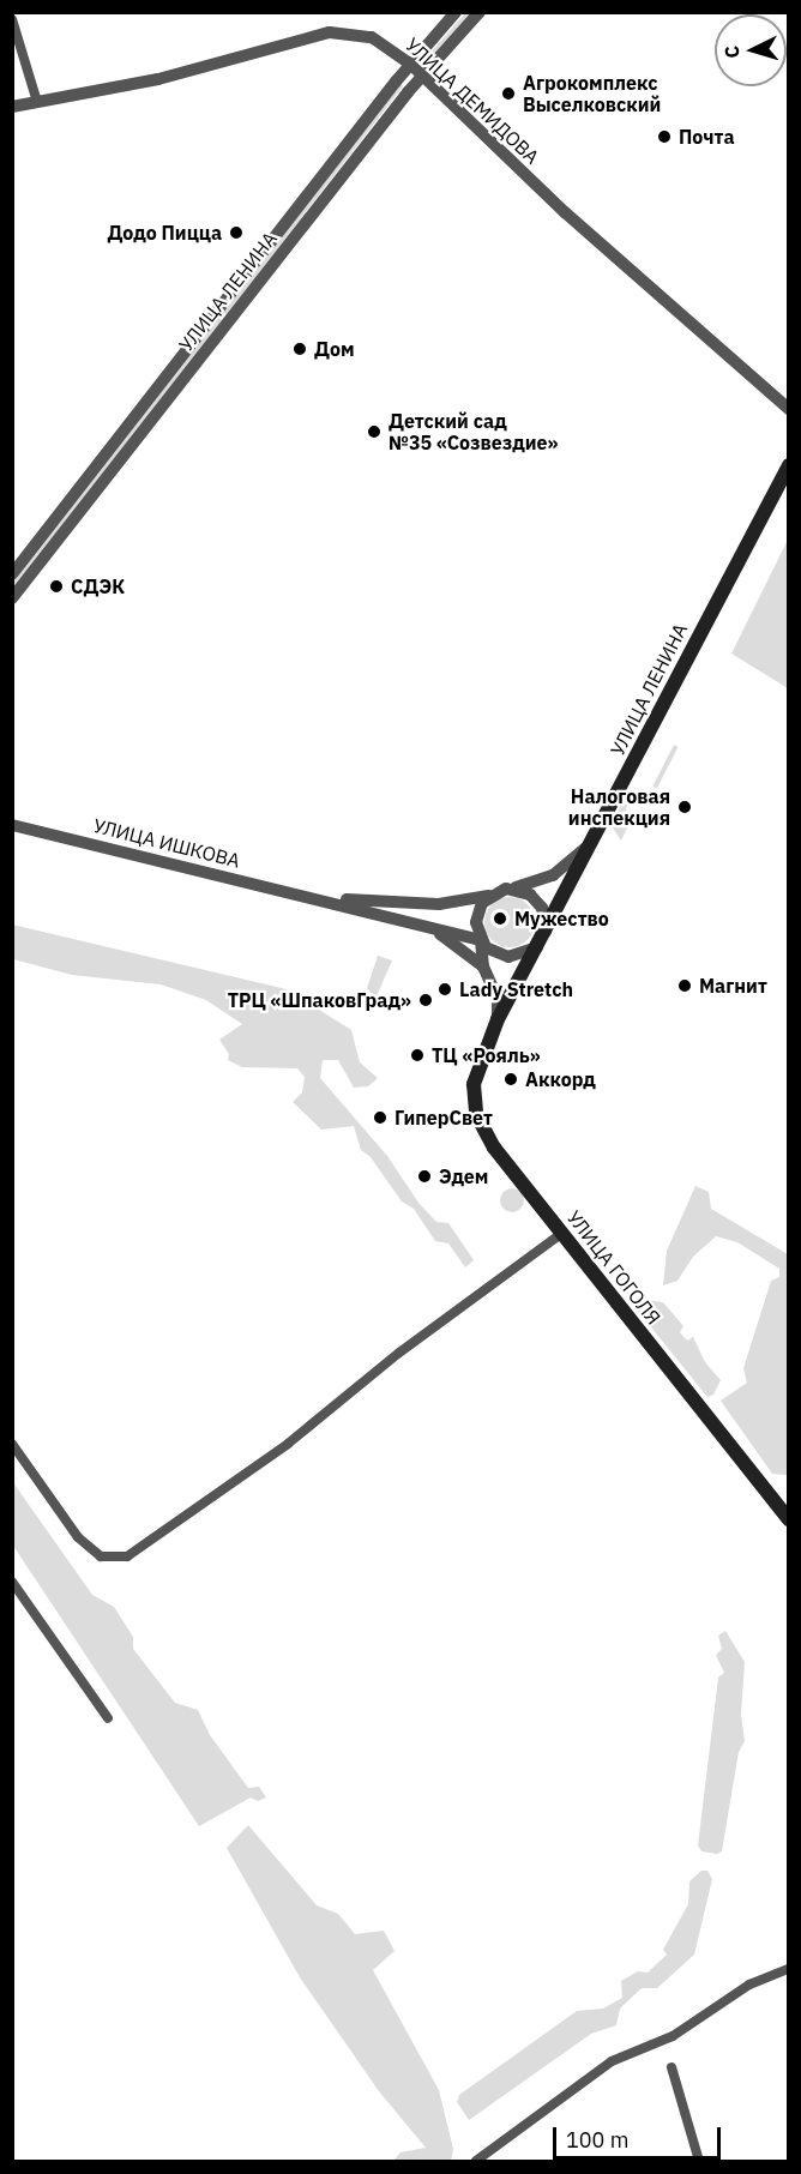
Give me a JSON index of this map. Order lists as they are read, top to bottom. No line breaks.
{"streets":{"main road":["УЛИЦА ЛЕНИНА","УЛИЦА ГОГОЛЯ"],"street":["УЛИЦА ДЕМИДОВА","УЛИЦА ИШКОВА"]},"crossings":[["УЛИЦА ДЕМИДОВА","УЛИЦА ЛЕНИНА"],["УЛИЦА ЛЕНИНА","УЛИЦА ИШКОВА"],["УЛИЦА ЛЕНИНА","УЛИЦА ГОГОЛЯ"],["УЛИЦА ИШКОВА","УЛИЦА ГОГОЛЯ"]],"places":["Агрокомплекс Выселковский","Почта","Додо Пицца","Дом","Детский сад №35 «Созвездие»","СДЭК","Налоговая инспекция","Мужество","Магнит","Lady Stretch","ТРЦ «ШпаковГрад»","ТЦ «Рояль»","Аккорд","ГиперСвет","Эдем"],"scale_bar":"100 m","north":"left"}
